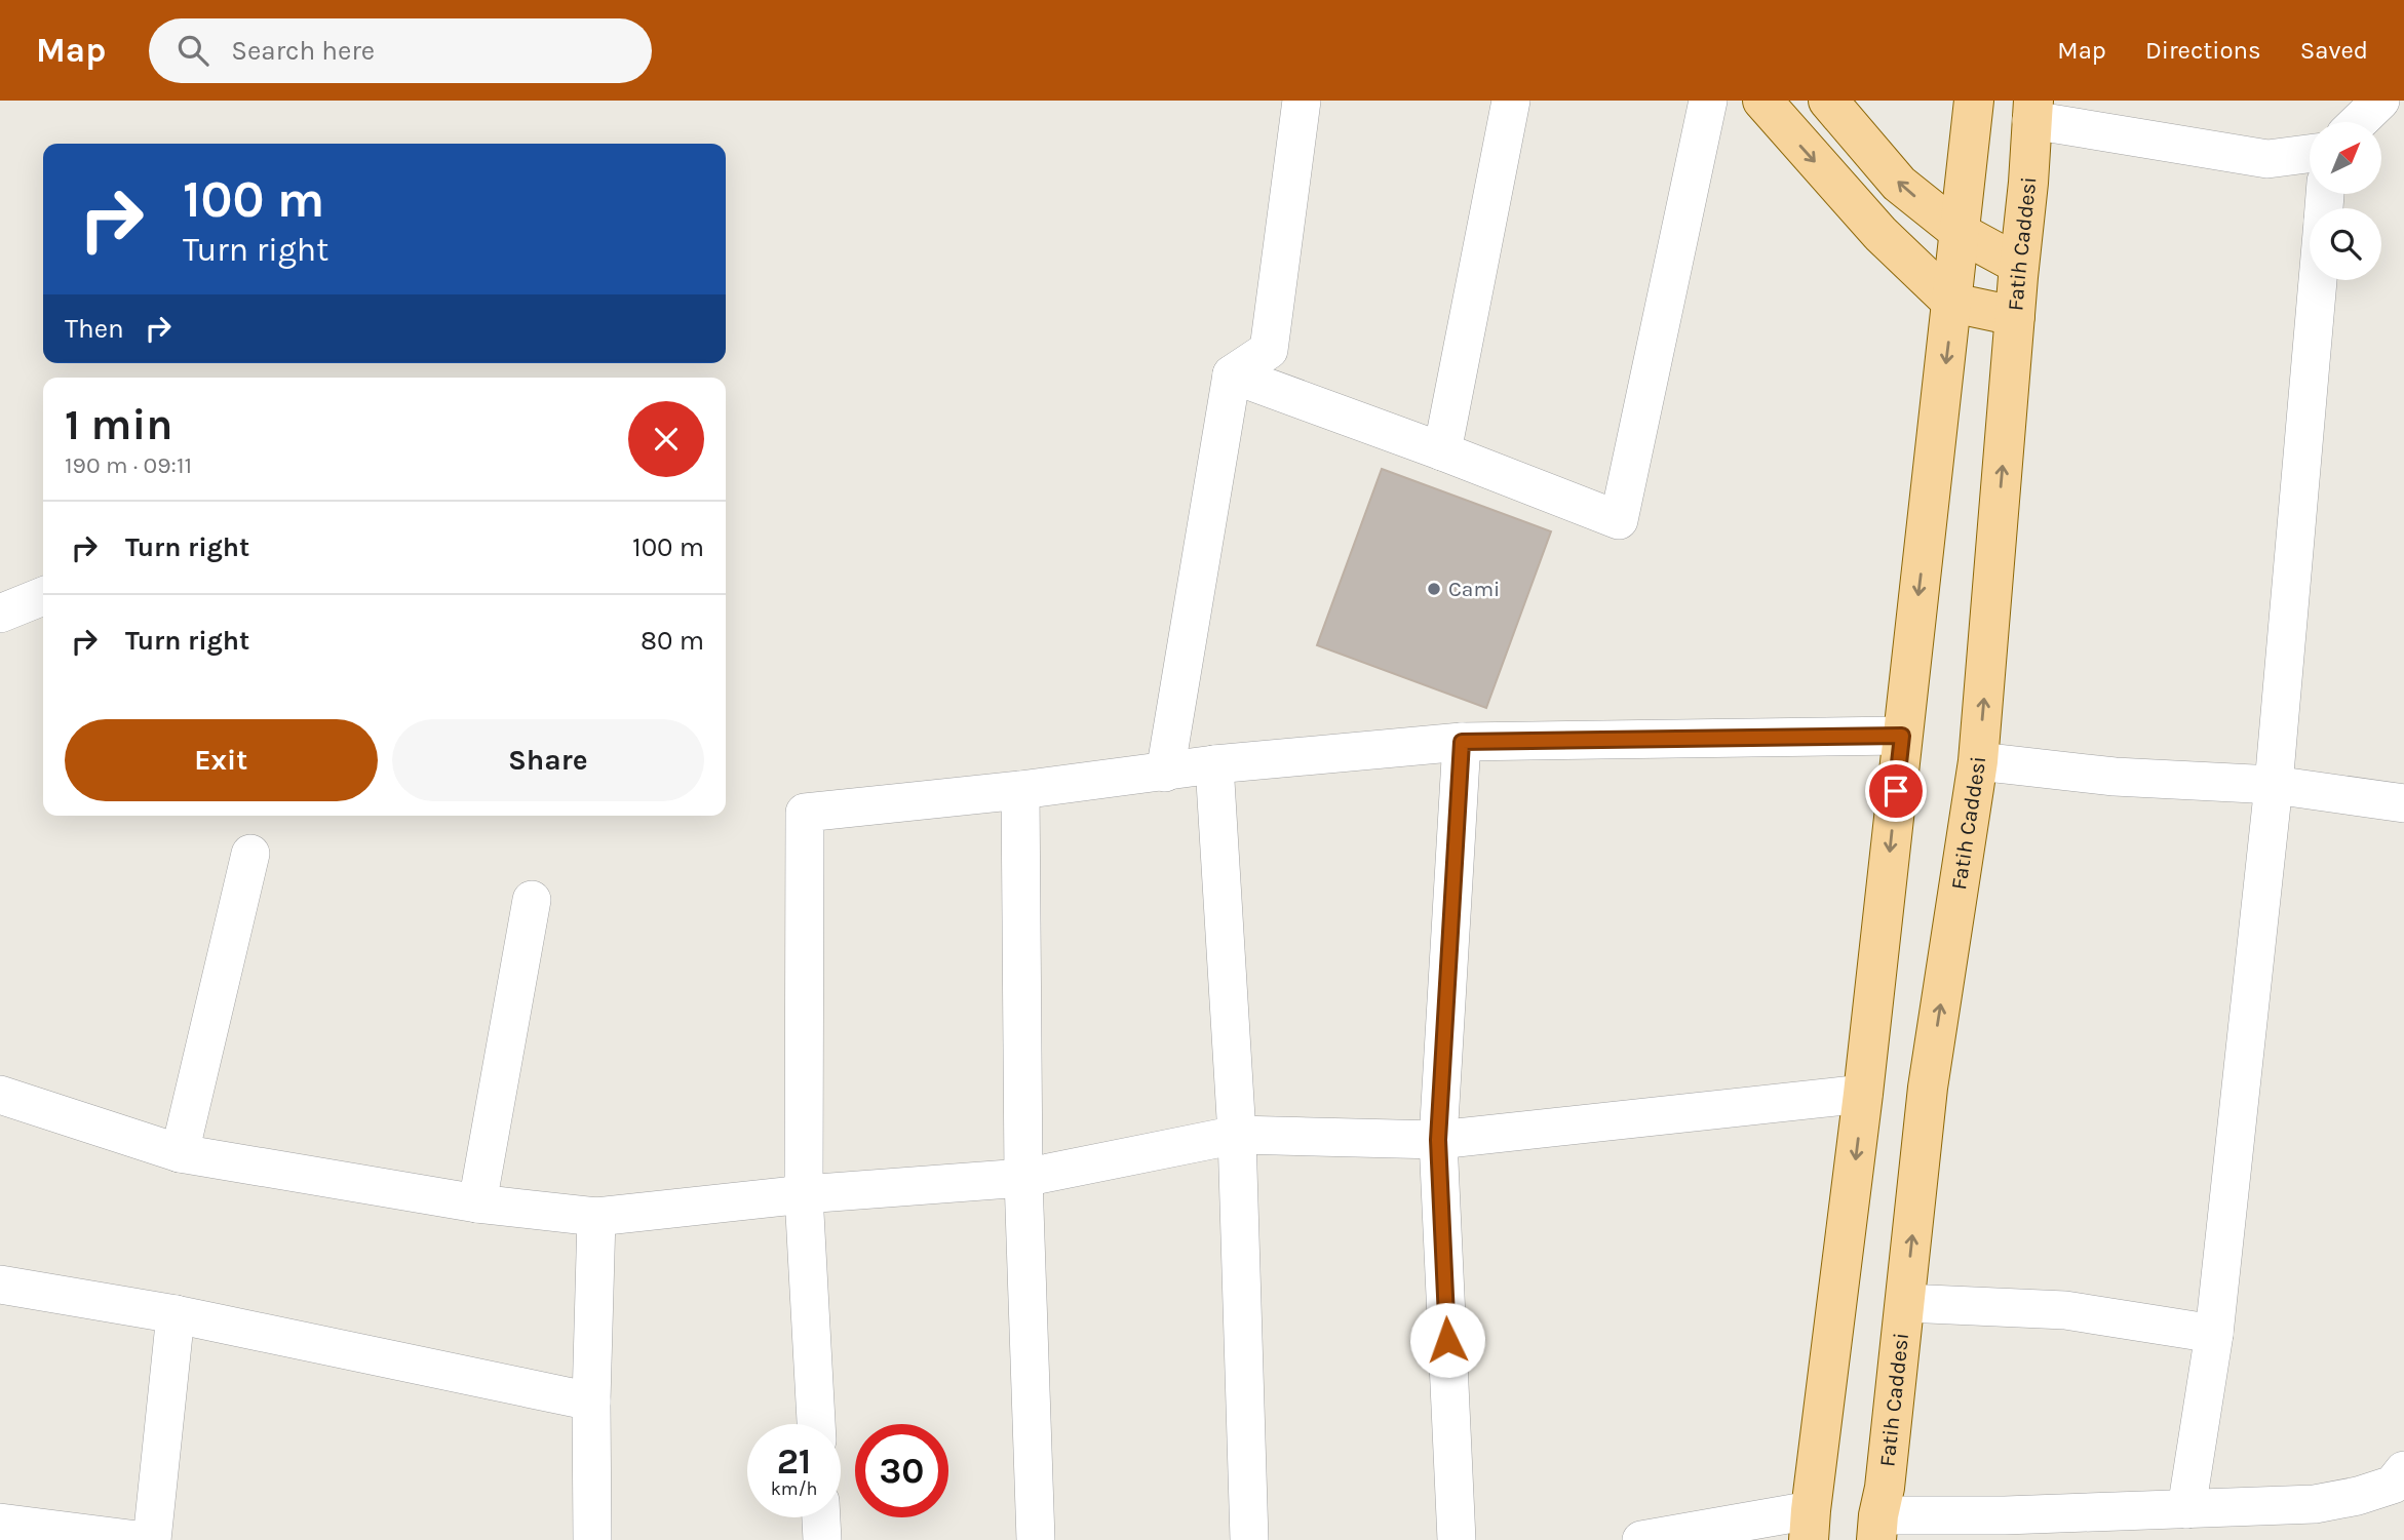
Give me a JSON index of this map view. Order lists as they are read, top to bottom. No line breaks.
{"streets":{"main road":["Fatih Caddesi"]},"places":["Cami"],"north":"top right","page":{"header":"Map","search":"Search here","nav":["Map","Directions","Saved"],"turn":["100 m","Turn right"],"then":"Then","heading":["1 min","190 m · 09:11"],"list":[{"name":"Turn right","value":"100 m"},{"name":"Turn right","value":"80 m"}],"buttons":["Exit","Share"],"speed":"21 km/h","limit":"30"}}
